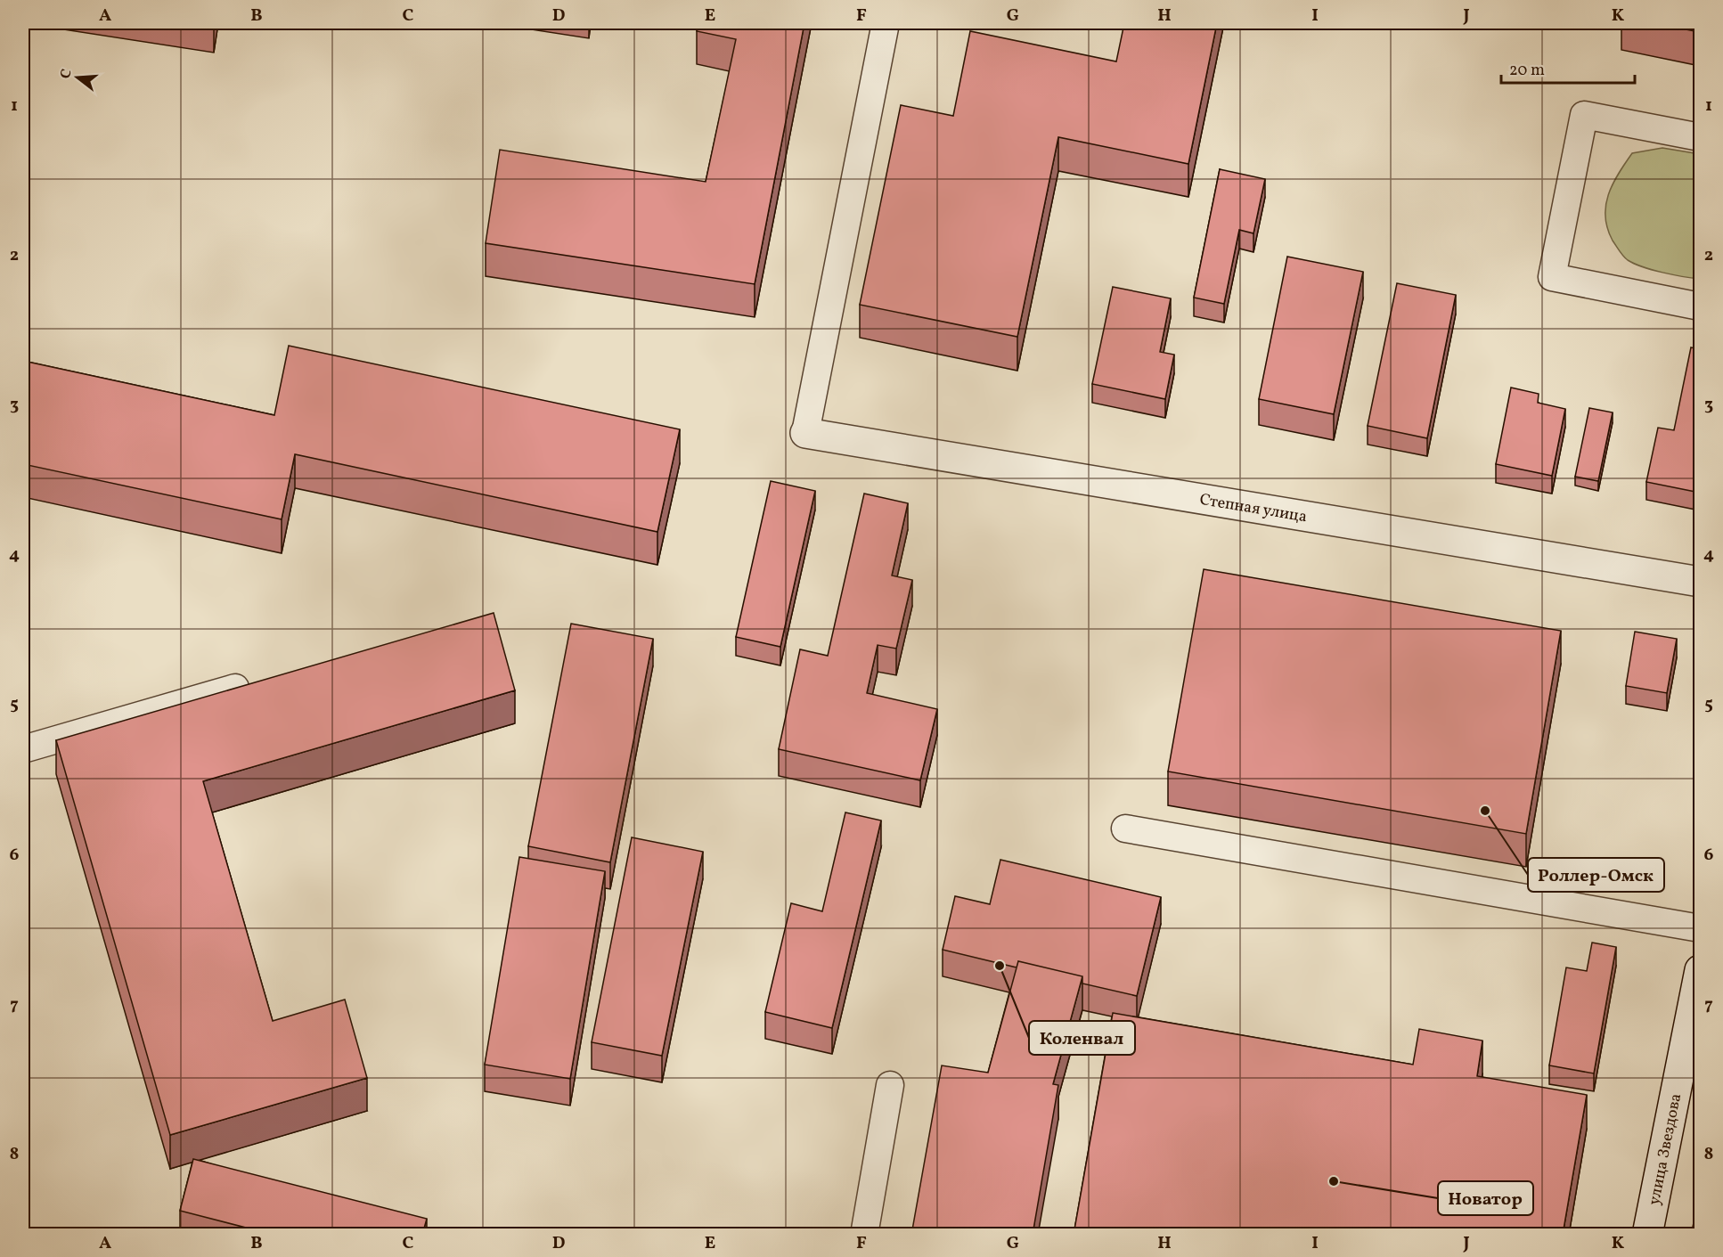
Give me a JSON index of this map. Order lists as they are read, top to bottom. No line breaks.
{"streets":{"street":["Степная улица","улица Звездова"]},"places":["Роллер-Омск","Коленвал","Новатор"],"scale_bar":"20 m","north":"left","grid":{"columns":["A","B","C","D","E","F","G","H","I","J","K"],"rows":["1","2","3","4","5","6","7","8"]}}
